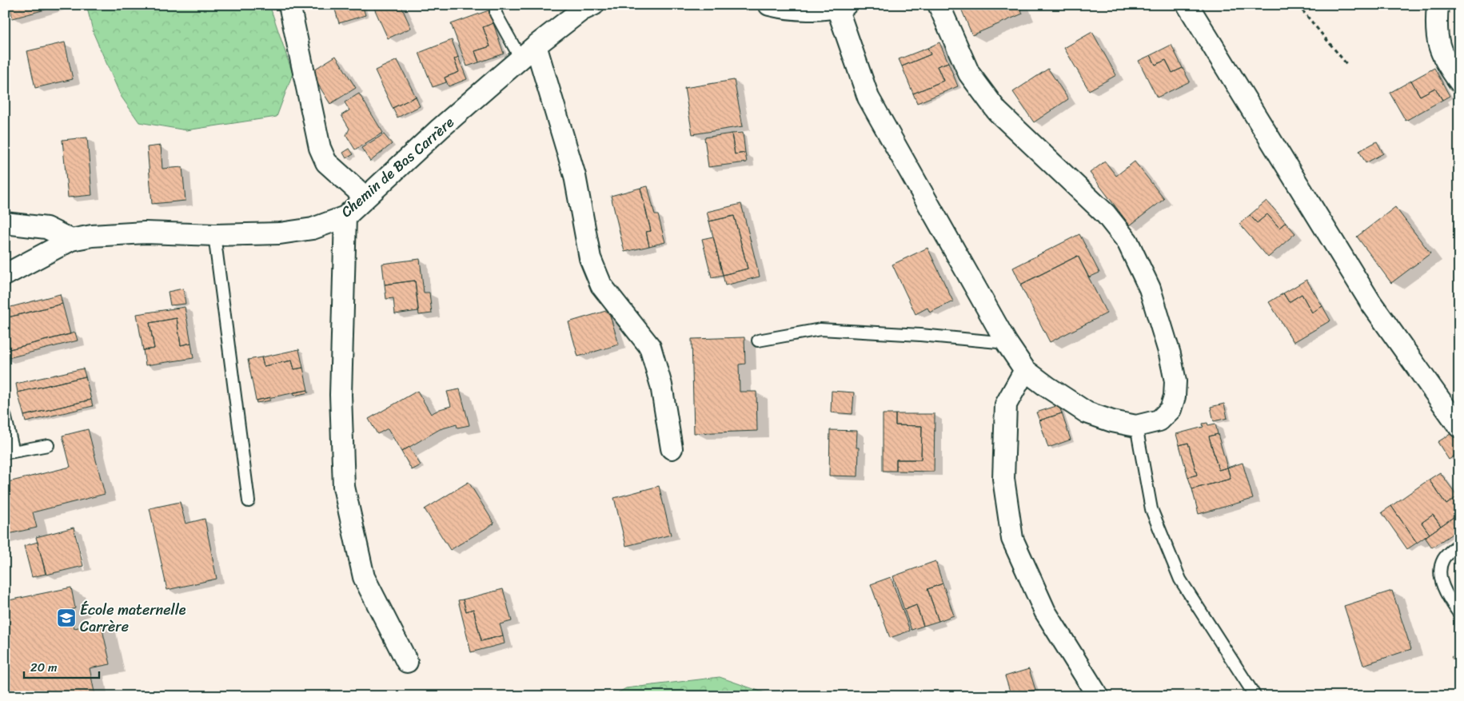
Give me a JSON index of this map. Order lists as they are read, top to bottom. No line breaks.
{"streets":{"street":["Chemin de Bas Carrère"]},"places":{"school or university":["École maternelle Carrère"]},"scale_bar":"20 m"}
